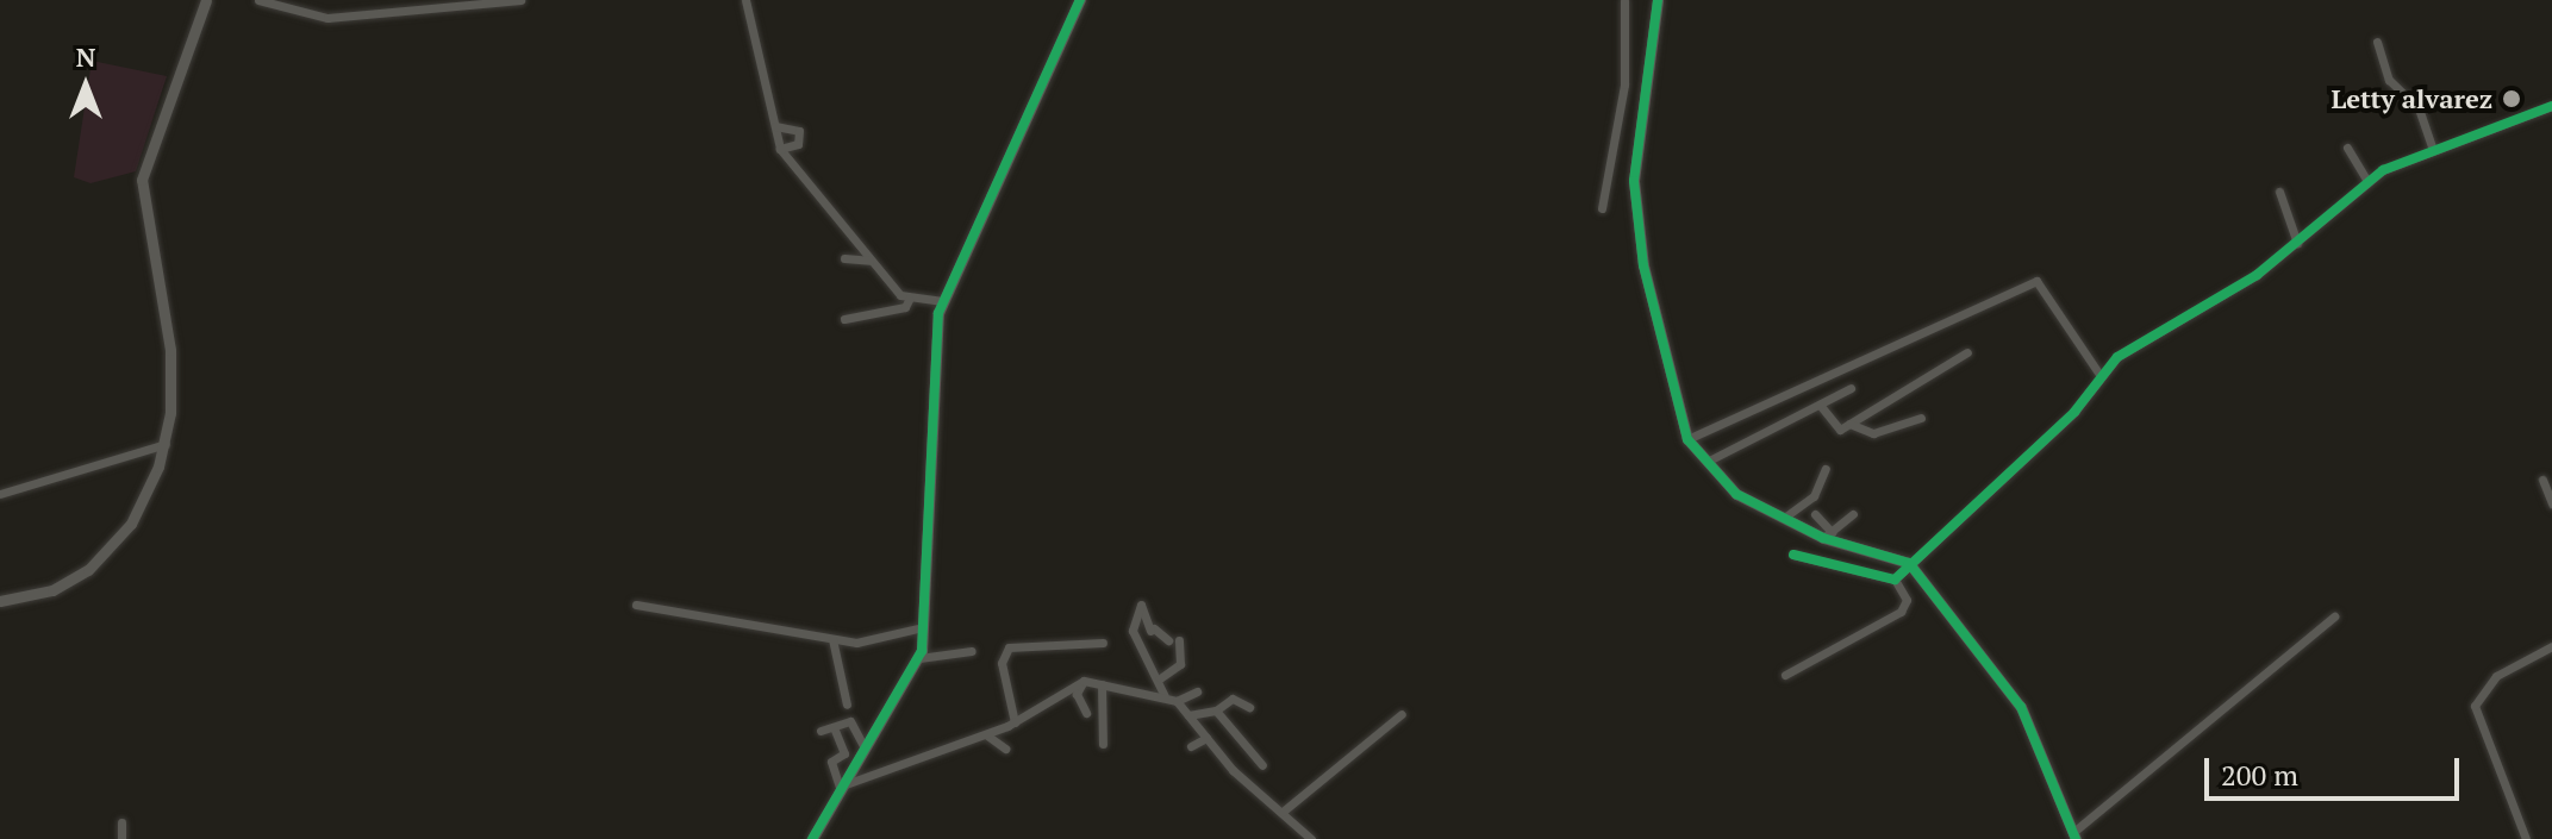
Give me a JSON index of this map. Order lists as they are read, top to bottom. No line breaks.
{"places":["Letty alvarez"],"scale_bar":"200 m","north":"top"}
